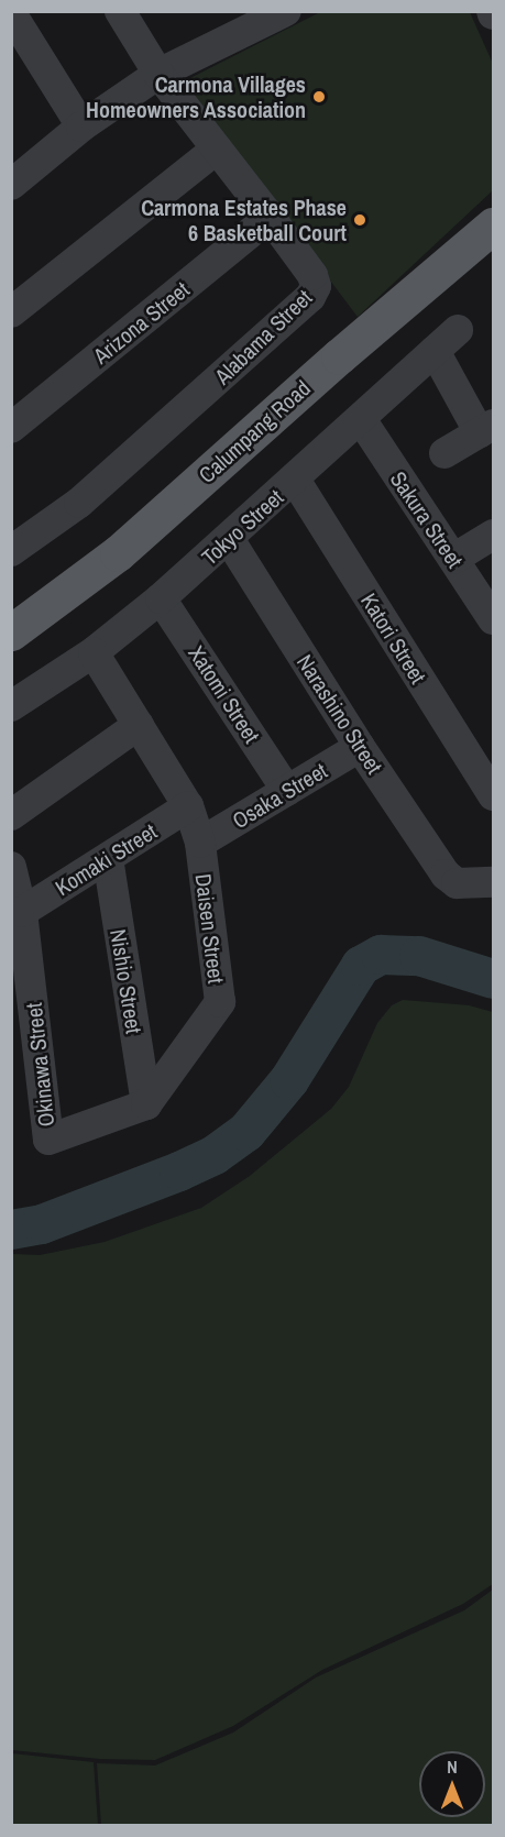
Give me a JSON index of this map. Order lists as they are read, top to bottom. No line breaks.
{"streets":{"main road":["Calumpang Road"],"street":["Arizona Street","Alabama Street","Sakura Street","Tokyo Street","Katori Street","Xatomi Street","Narashino Street","Osaka Street","Komaki Street","Daisen Street","Nishio Street","Okinawa Street"]},"crossings":[["Arizona Street","Alabama Street"],["Sakura Street","Tokyo Street"],["Tokyo Street","Katori Street"],["Tokyo Street","Xatomi Street"],["Tokyo Street","Narashino Street"],["Tokyo Street","Daisen Street"],["Xatomi Street","Osaka Street"],["Narashino Street","Osaka Street"],["Osaka Street","Daisen Street"],["Komaki Street","Daisen Street"],["Komaki Street","Nishio Street"],["Komaki Street","Okinawa Street"],["Daisen Street","Nishio Street"],["Daisen Street","Okinawa Street"],["Nishio Street","Okinawa Street"]],"places":["Carmona Villages Homeowners Association","Carmona Estates Phase 6 Basketball Court"],"north":"top"}
